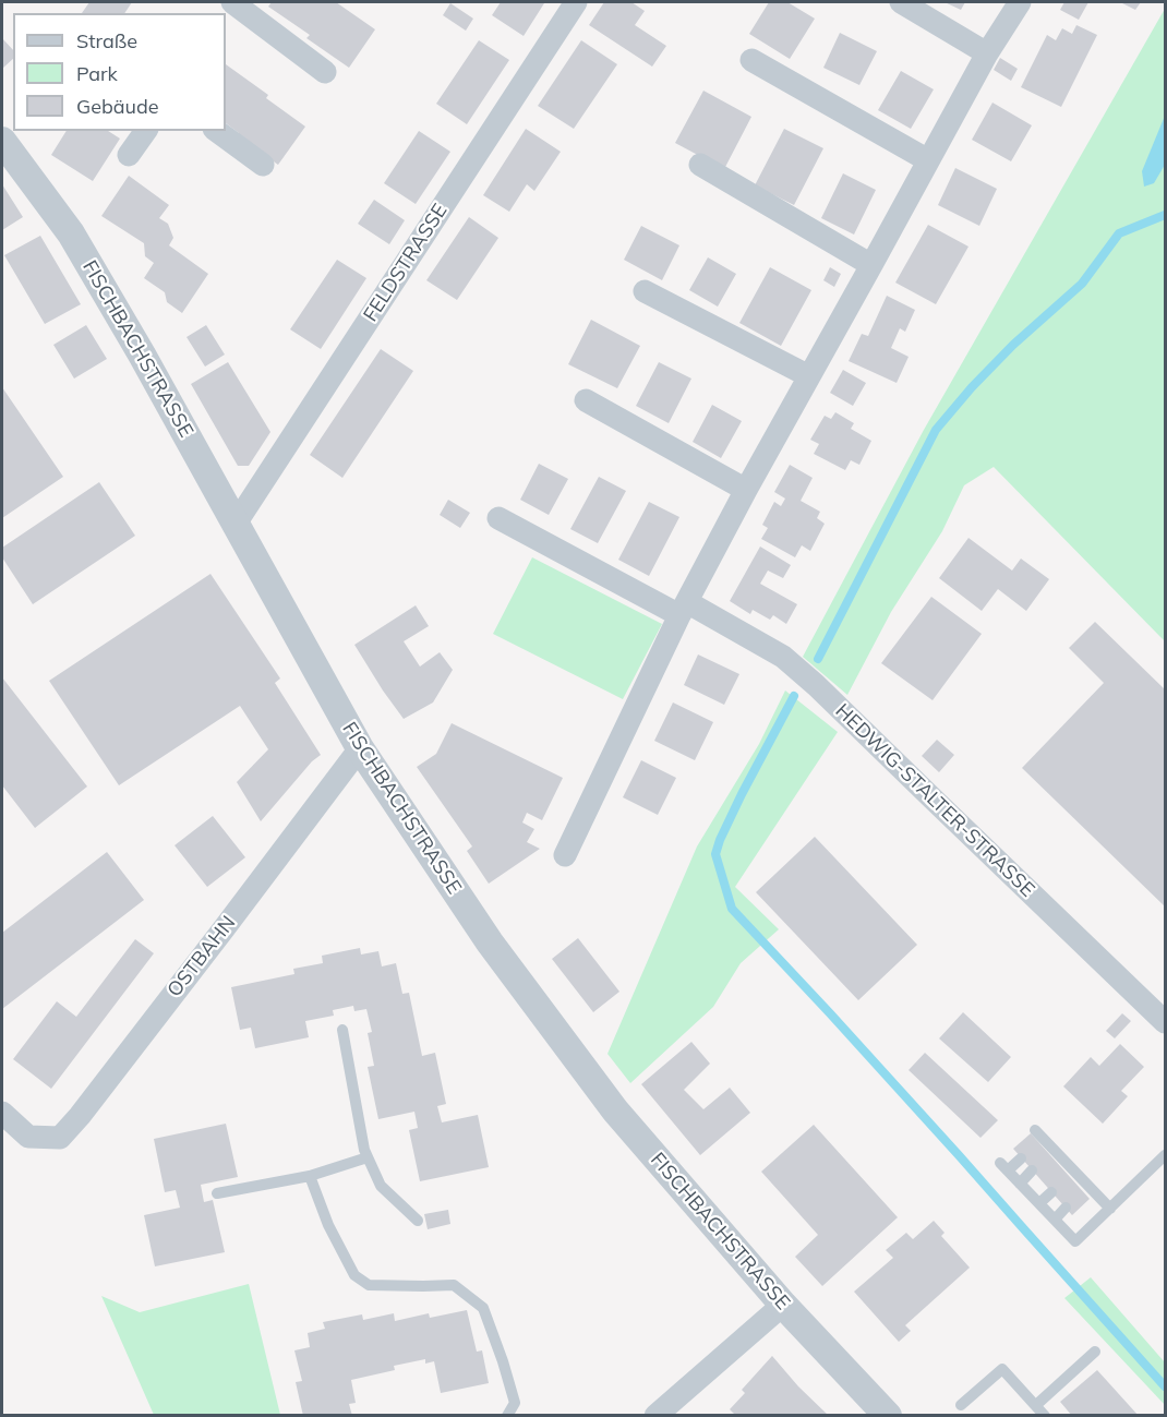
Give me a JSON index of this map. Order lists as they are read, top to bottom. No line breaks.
{"streets":{"street":["FELDSTRASSE","FISCHBACHSTRASSE","HEDWIG-STALTER-STRASSE","OSTBAHN"]},"crossings":[["FELDSTRASSE","FISCHBACHSTRASSE"],["FISCHBACHSTRASSE","OSTBAHN"]],"legend":["Straße","Park","Gebäude"]}
